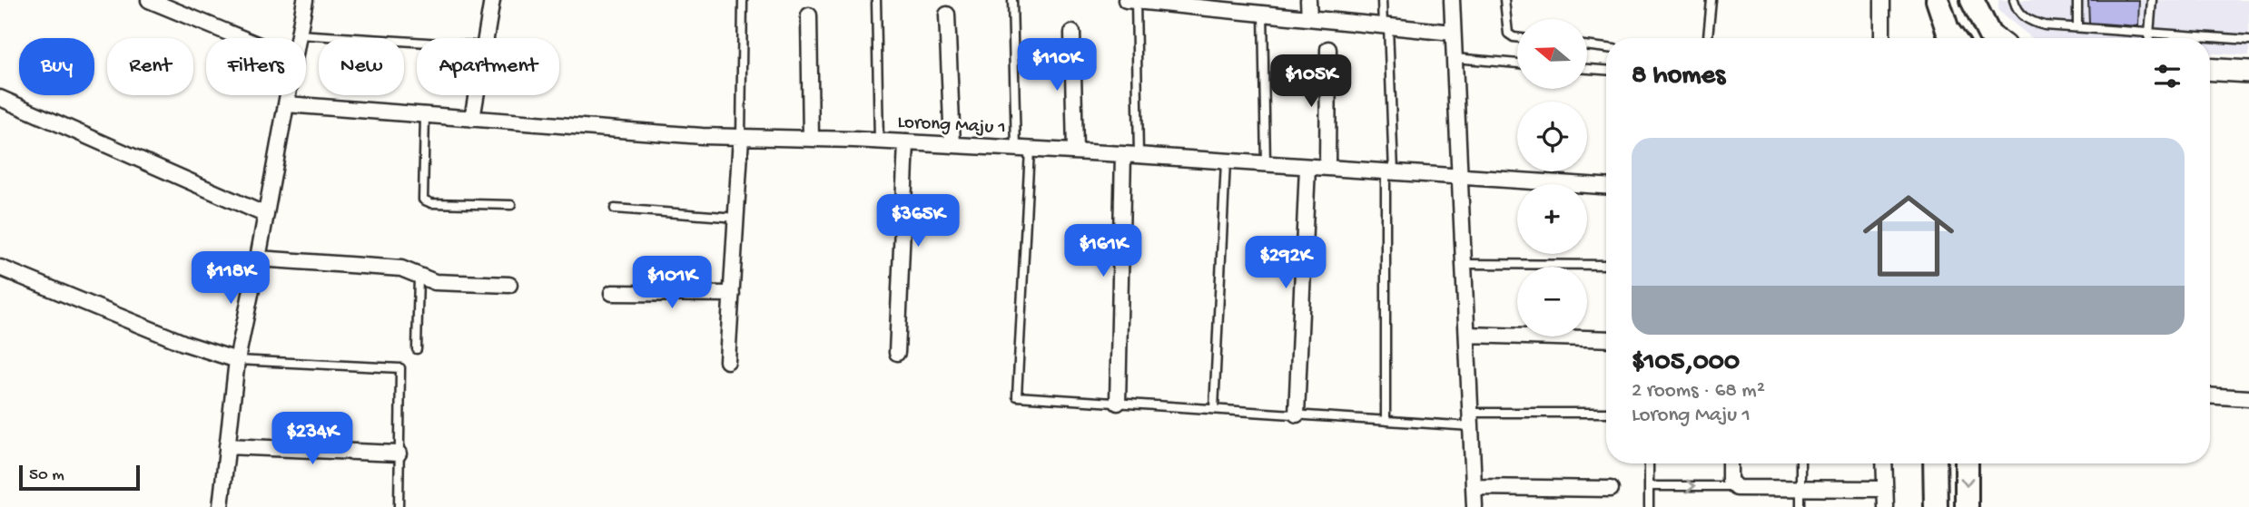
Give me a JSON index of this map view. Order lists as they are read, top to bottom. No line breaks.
{"streets":{"street":["Lorong Maju 1"]},"scale_bar":"50 m","north":"left","page":{"map_buttons":["+","−"],"price":["$110K","$105K","$365K","$161K","$292K","$118K","$101K","$234K"],"chip":["Buy","Rent","Filters","New","Apartment"],"heading":"8 homes","list":[{"name":"$105,000","note":"2 rooms · 68 m² · Lorong Maju 1"}],"scale":"50 m"}}
